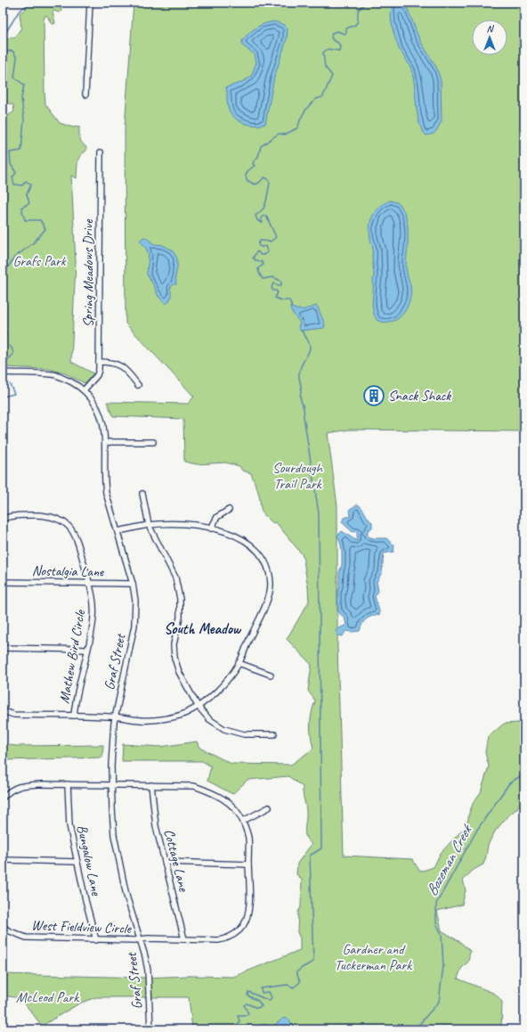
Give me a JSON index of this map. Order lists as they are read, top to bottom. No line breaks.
{"streets":{"street":["Spring Meadows Drive","Nostalgia Lane","Mathew Bird Circle","Graf Street","Bungalow Lane","Cottage Lane","West Fieldview Circle"]},"crossings":[["Spring Meadows Drive","Graf Street"],["Nostalgia Lane","Mathew Bird Circle"],["Nostalgia Lane","Graf Street"],["Mathew Bird Circle","Graf Street"],["Graf Street","West Fieldview Circle"],["Bungalow Lane","West Fieldview Circle"],["Cottage Lane","West Fieldview Circle"]],"districts":["South Meadow"],"water":["Bozeman Creek"],"parks":["Grafs Park","Sourdough Trail Park","Gardner and Tuckerman Park","McLeod Park"],"places":{"building":["Snack Shack"]},"north":"top"}
